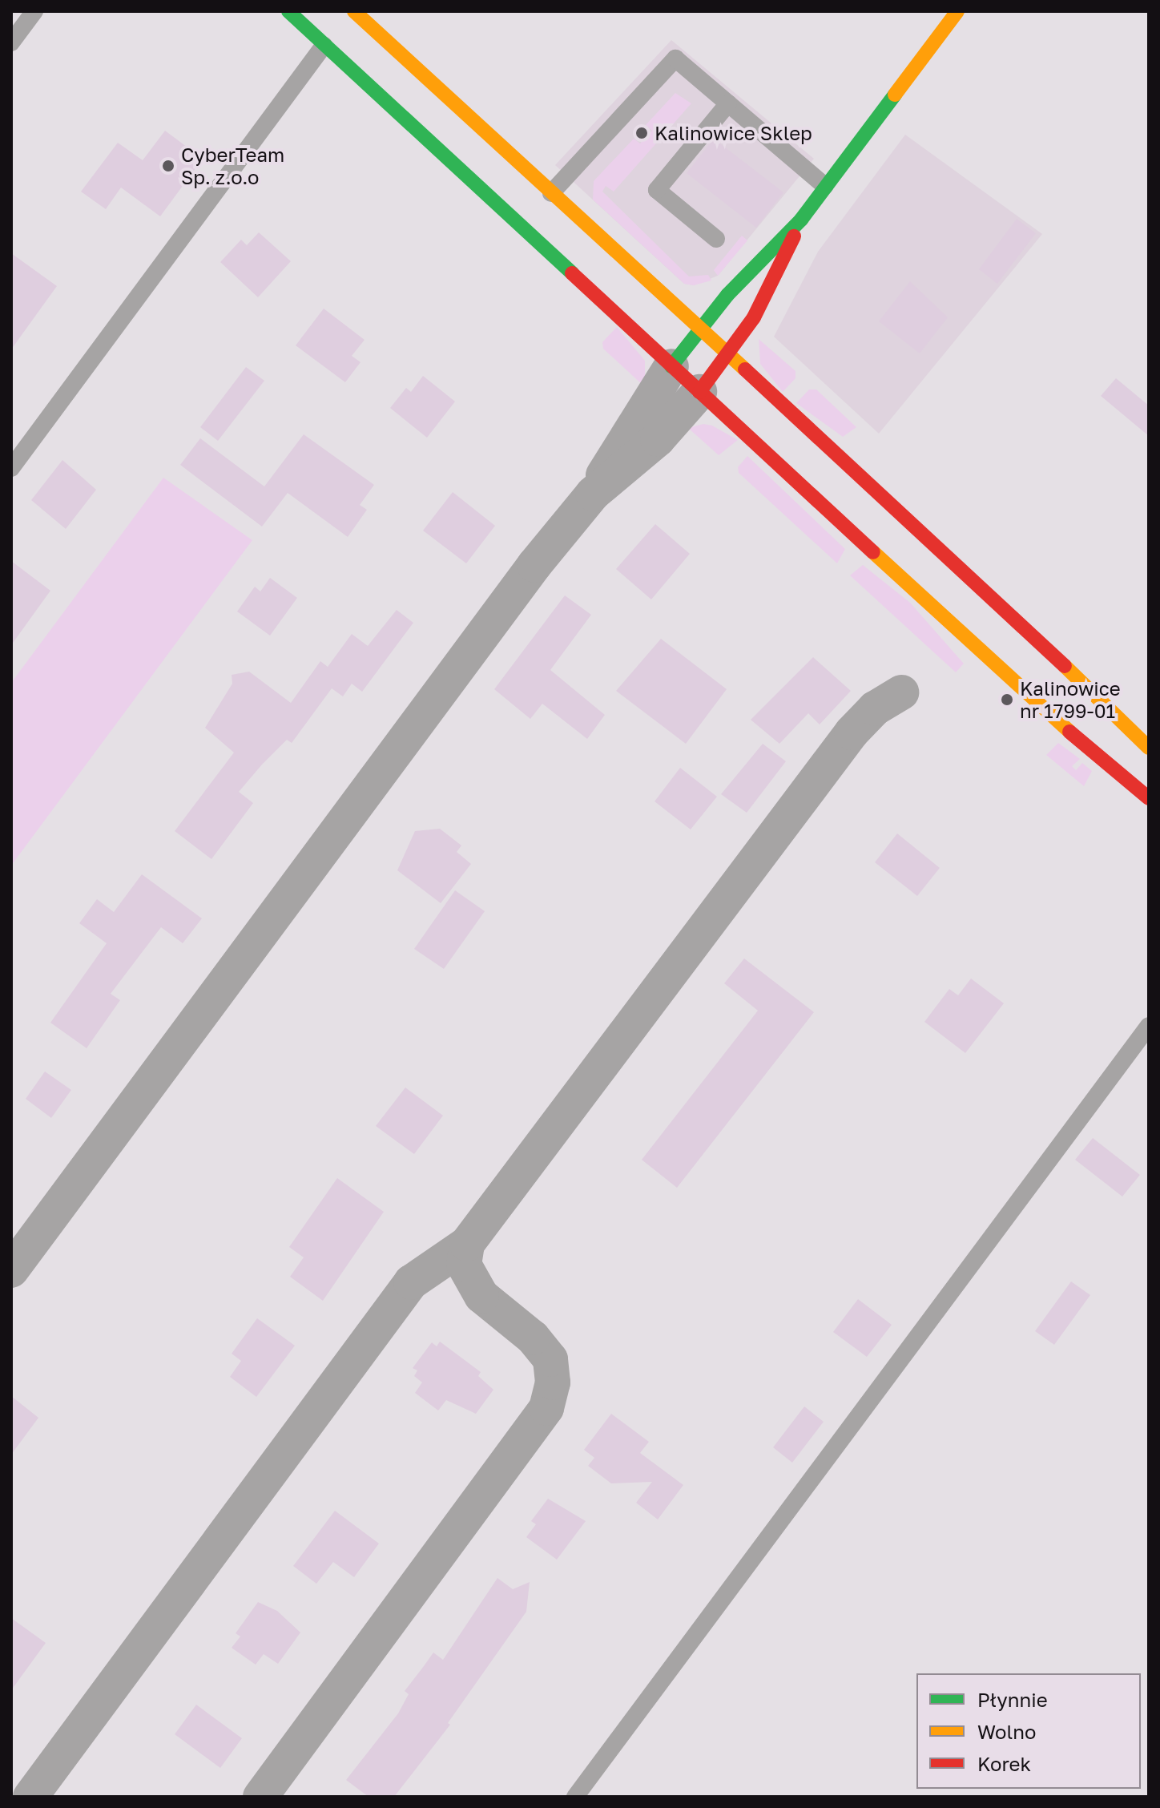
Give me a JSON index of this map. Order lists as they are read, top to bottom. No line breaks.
{"places":["Kalinowice Sklep","CyberTeam Sp. z.o.o","Kalinowice nr 1799-01"],"legend":["Płynnie","Wolno","Korek"]}
